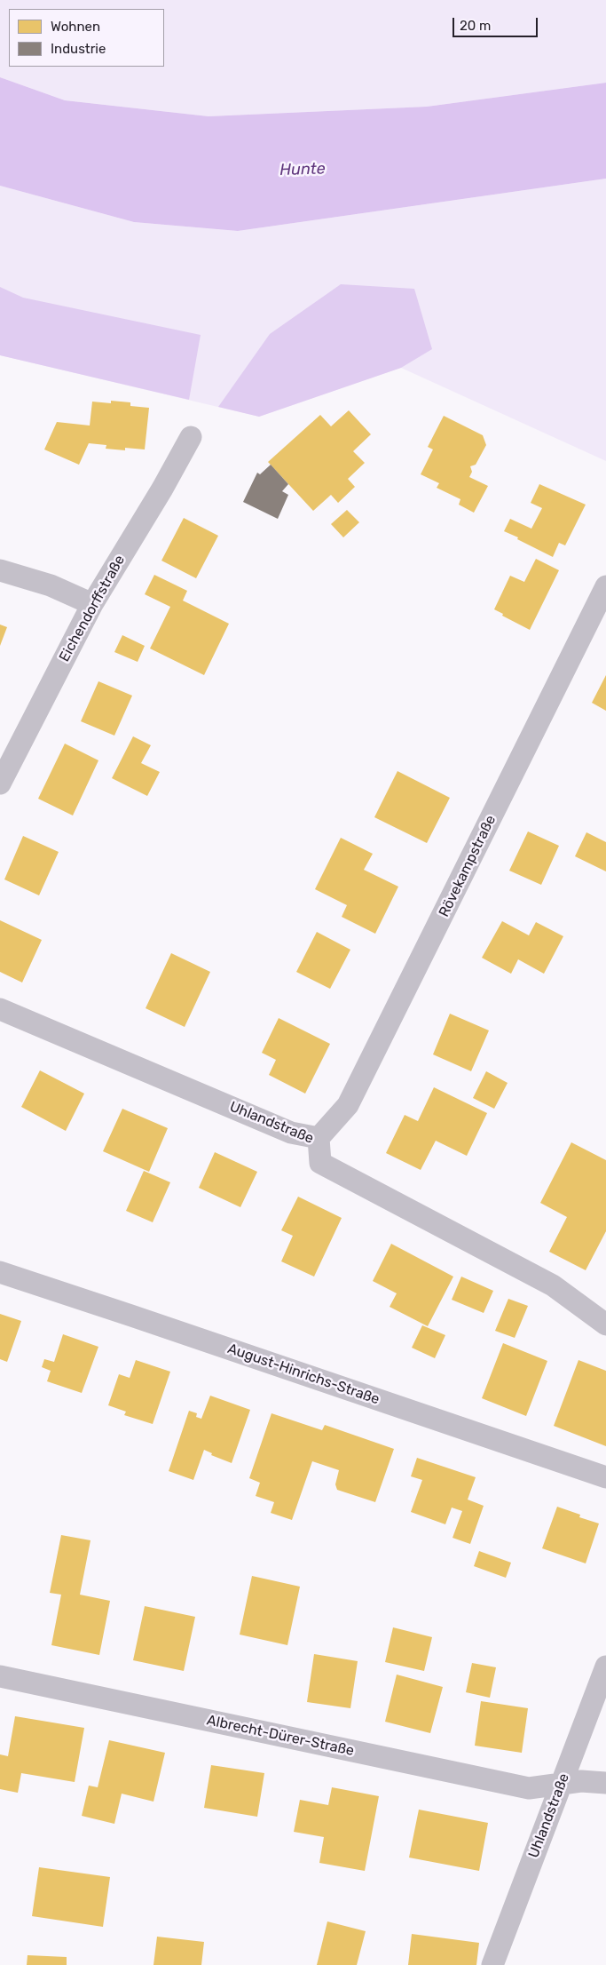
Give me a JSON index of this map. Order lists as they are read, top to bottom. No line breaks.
{"streets":{"street":["Eichendorffstraße","Rövekampstraße","Uhlandstraße","August-Hinrichs-Straße","Albrecht-Dürer-Straße"]},"crossings":[["Rövekampstraße","Uhlandstraße"],["Uhlandstraße","Albrecht-Dürer-Straße"]],"water":["Hunte"],"legend":["Wohnen","Industrie"],"scale_bar":"20 m"}
